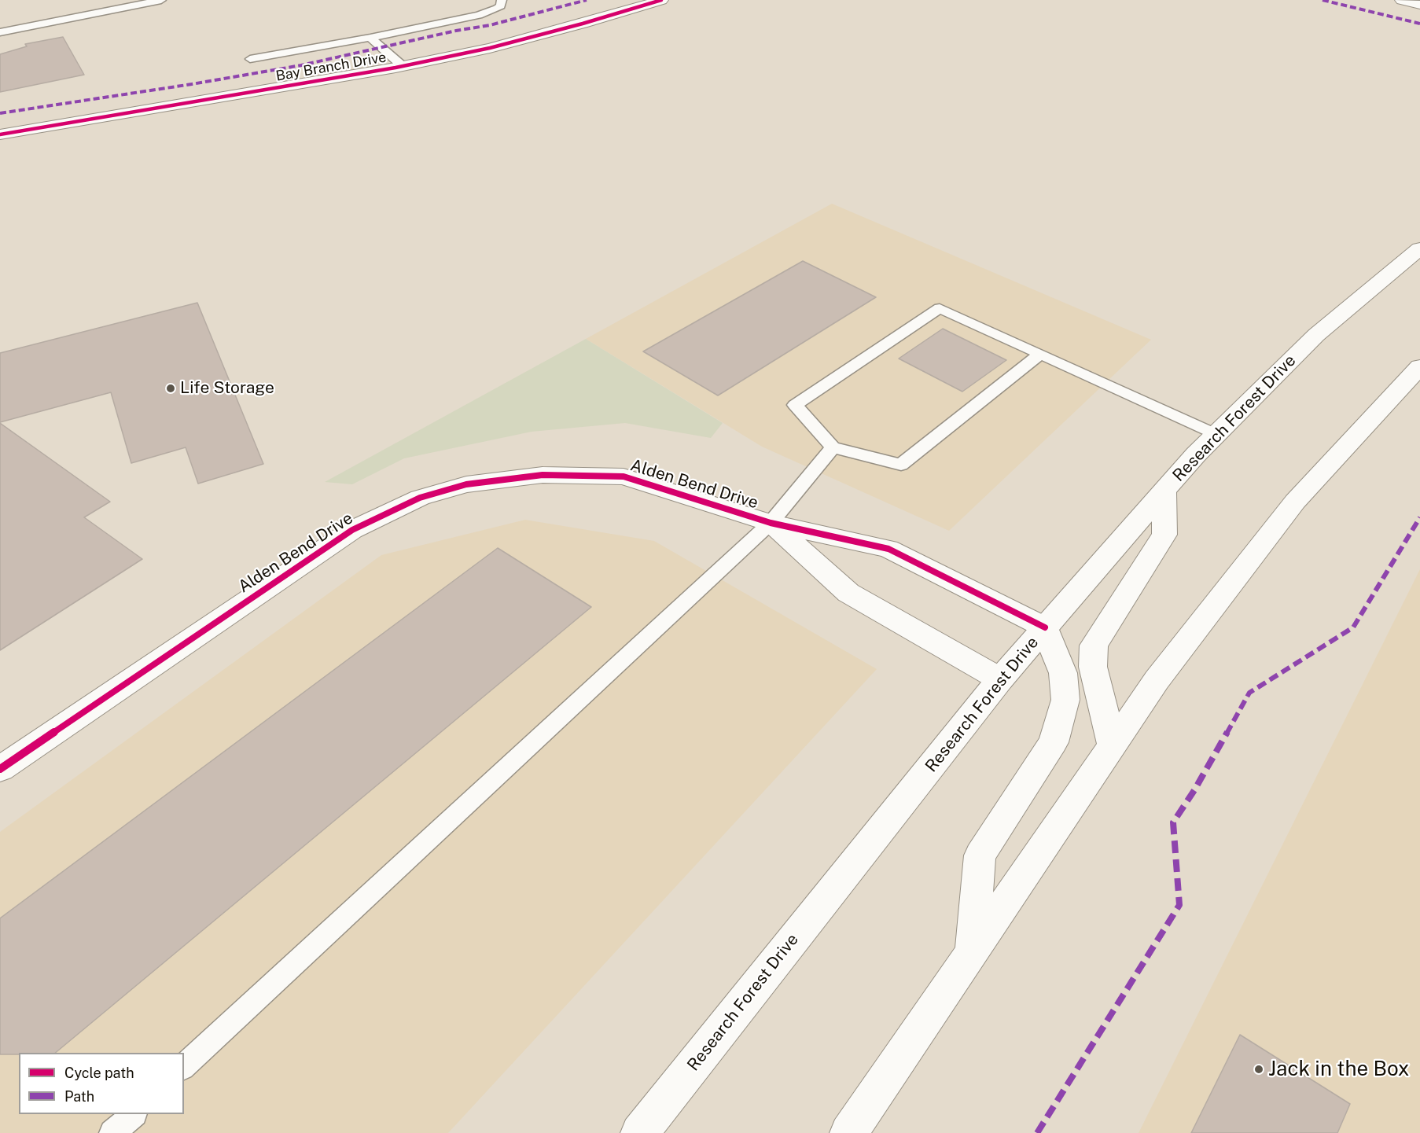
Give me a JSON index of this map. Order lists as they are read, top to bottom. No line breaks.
{"streets":{"main road":["Bay Branch Drive","Research Forest Drive","Alden Bend Drive"]},"crossings":[["Research Forest Drive","Alden Bend Drive"]],"places":["Life Storage","Jack in the Box"],"legend":["Cycle path","Path"]}
